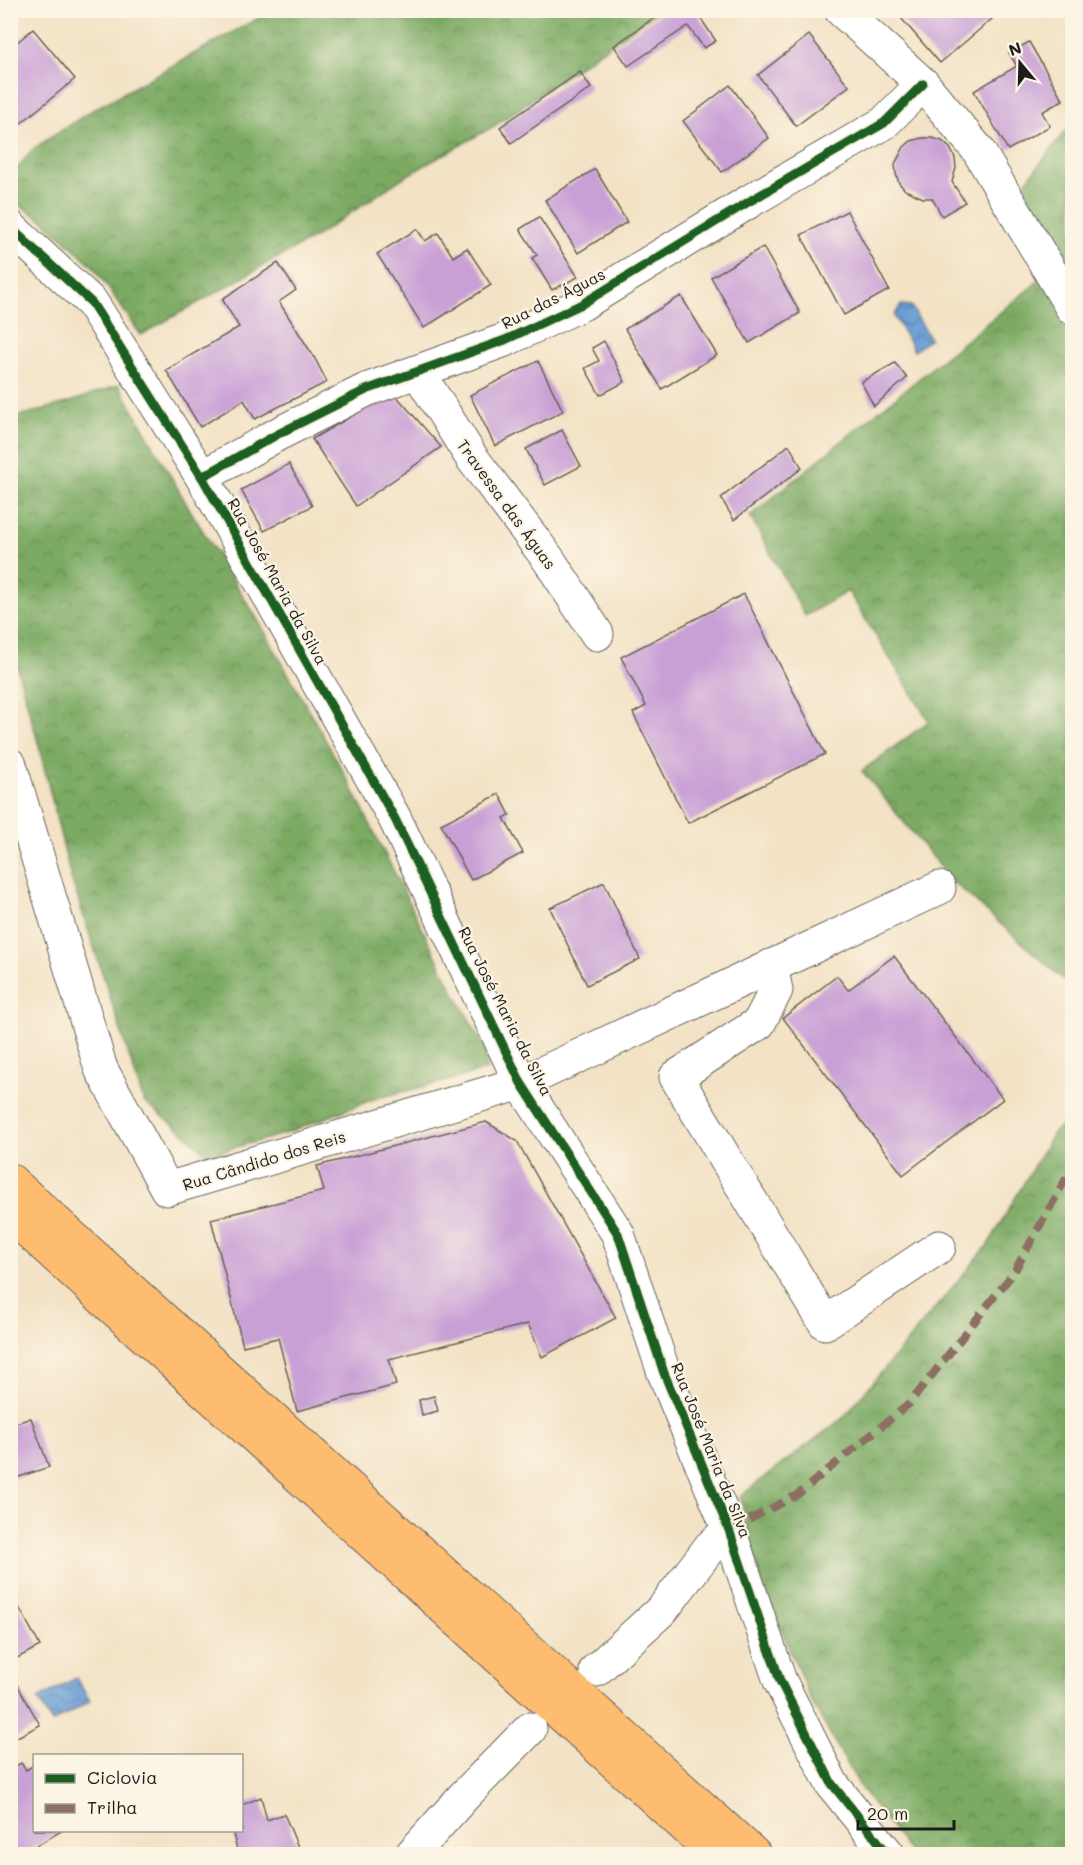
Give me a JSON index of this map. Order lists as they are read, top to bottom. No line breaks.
{"streets":{"street":["Rua das Águas","Travessa das Águas","Rua José Maria da Silva","Rua Cândido dos Reis"]},"crossings":[["Rua das Águas","Travessa das Águas"],["Rua das Águas","Rua José Maria da Silva"],["Rua José Maria da Silva","Rua Cândido dos Reis"]],"legend":["Ciclovia","Trilha"],"scale_bar":"20 m","north":"top"}
